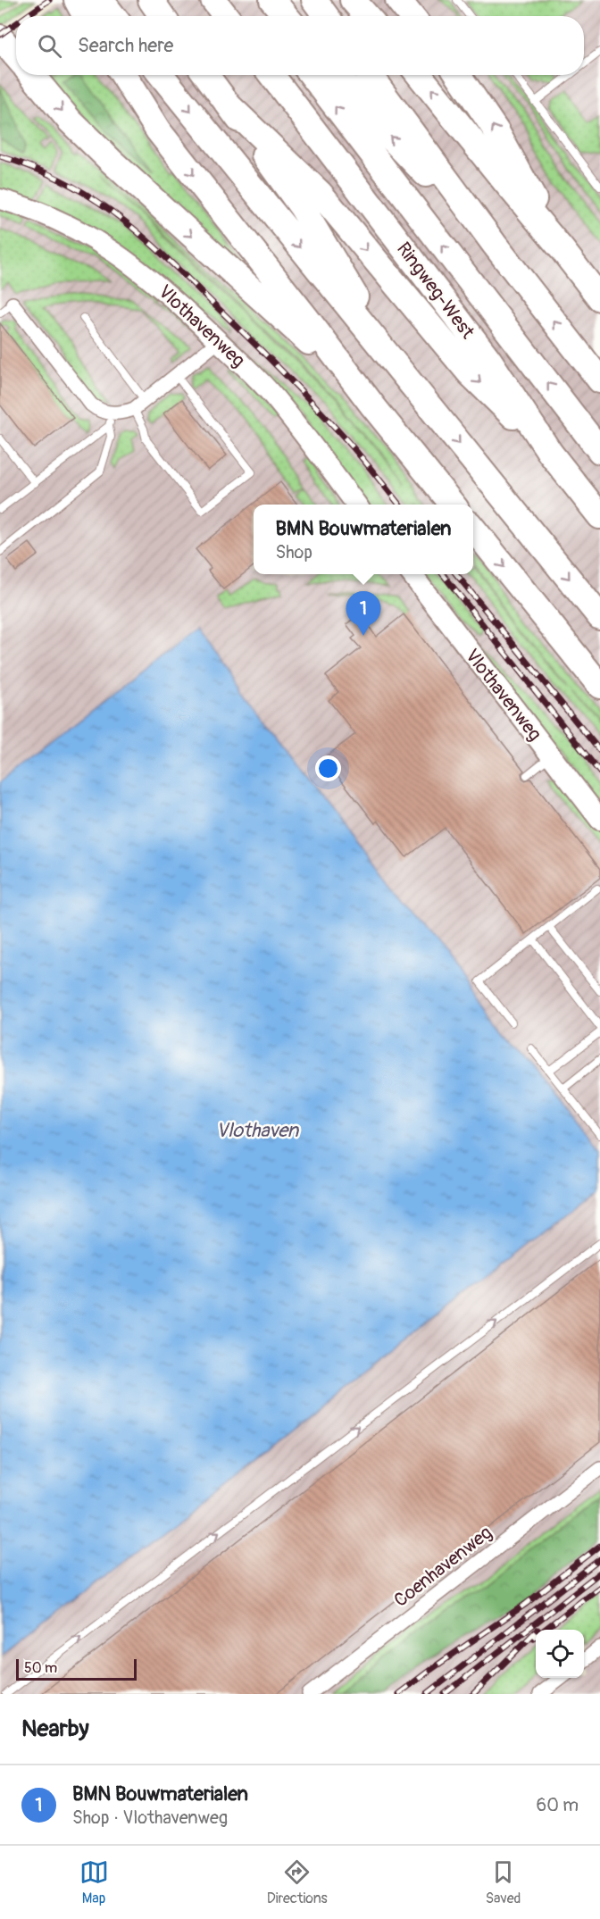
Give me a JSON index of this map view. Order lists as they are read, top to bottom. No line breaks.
{"streets":{"highway":["Ringweg-West"],"main road":["Vlothavenweg"],"street":["Coenhavenweg"]},"water":["Vlothaven"],"scale_bar":"50 m","page":{"search":"Search here","popup":["BMN Bouwmaterialen","Shop"],"pins":"1","scale":"50 m","heading":"Nearby","list":[{"mark":"1","name":"BMN Bouwmaterialen","note":"Shop · Vlothavenweg","value":"60 m"}],"nav":["Map","Directions","Saved"]}}
